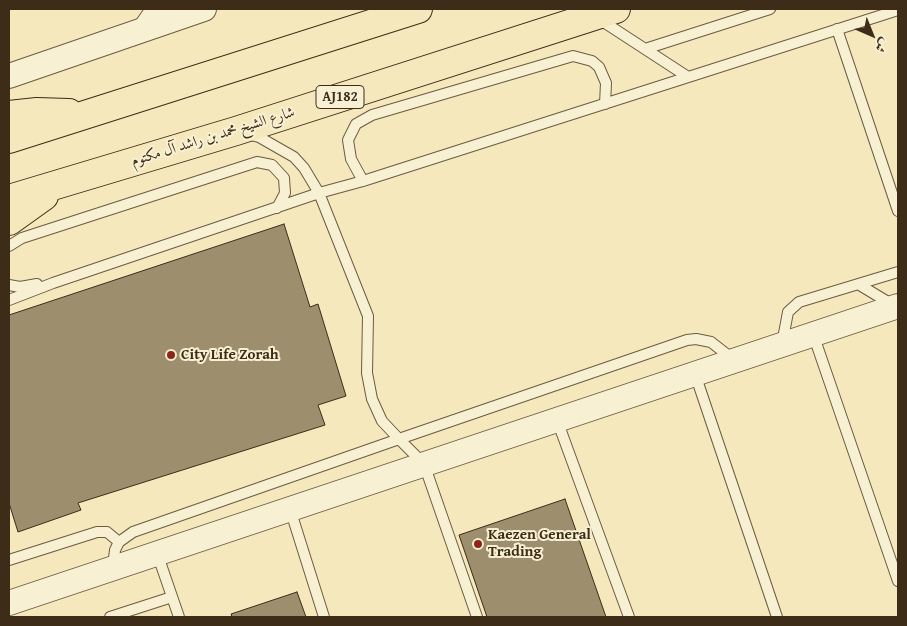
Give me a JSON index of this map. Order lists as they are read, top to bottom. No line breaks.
{"streets":{"highway":["AJ182","شارع الشيخ محمد بن راشد آل مكتوم"]},"places":["City Life Zorah","Kaezen General Trading"],"north":"bottom right"}
